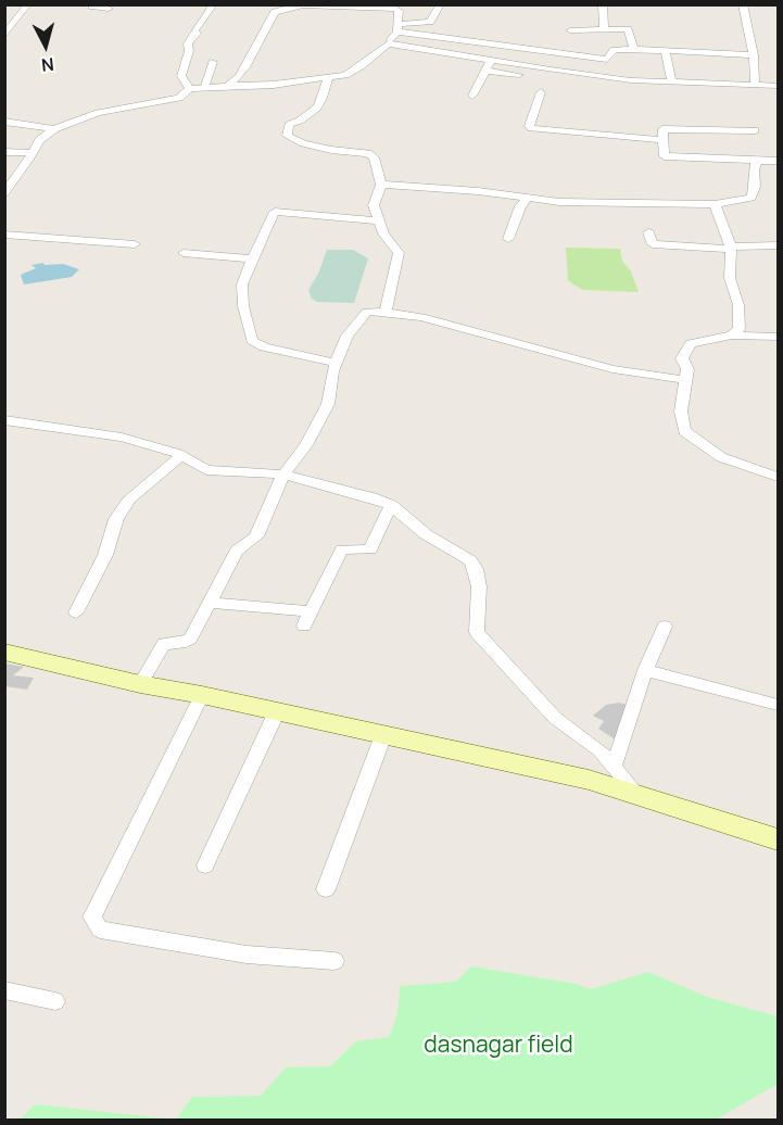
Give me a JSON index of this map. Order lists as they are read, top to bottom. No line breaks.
{"parks":["dasnagar field"],"north":"bottom"}
